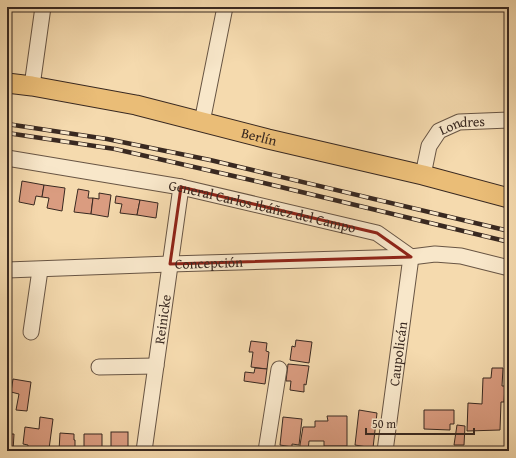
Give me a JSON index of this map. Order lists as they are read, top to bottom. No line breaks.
{"streets":{"main road":["Berlín"],"street":["Londres","General Carlos Ibáñez del Campo","Concepción","Reinicke","Caupolicán"]},"crossings":[["Londres","Berlín"],["General Carlos Ibáñez del Campo","Concepción"],["General Carlos Ibáñez del Campo","Reinicke"],["General Carlos Ibáñez del Campo","Caupolicán"],["Concepción","Reinicke"],["Concepción","Caupolicán"]],"scale_bar":"50 m"}
